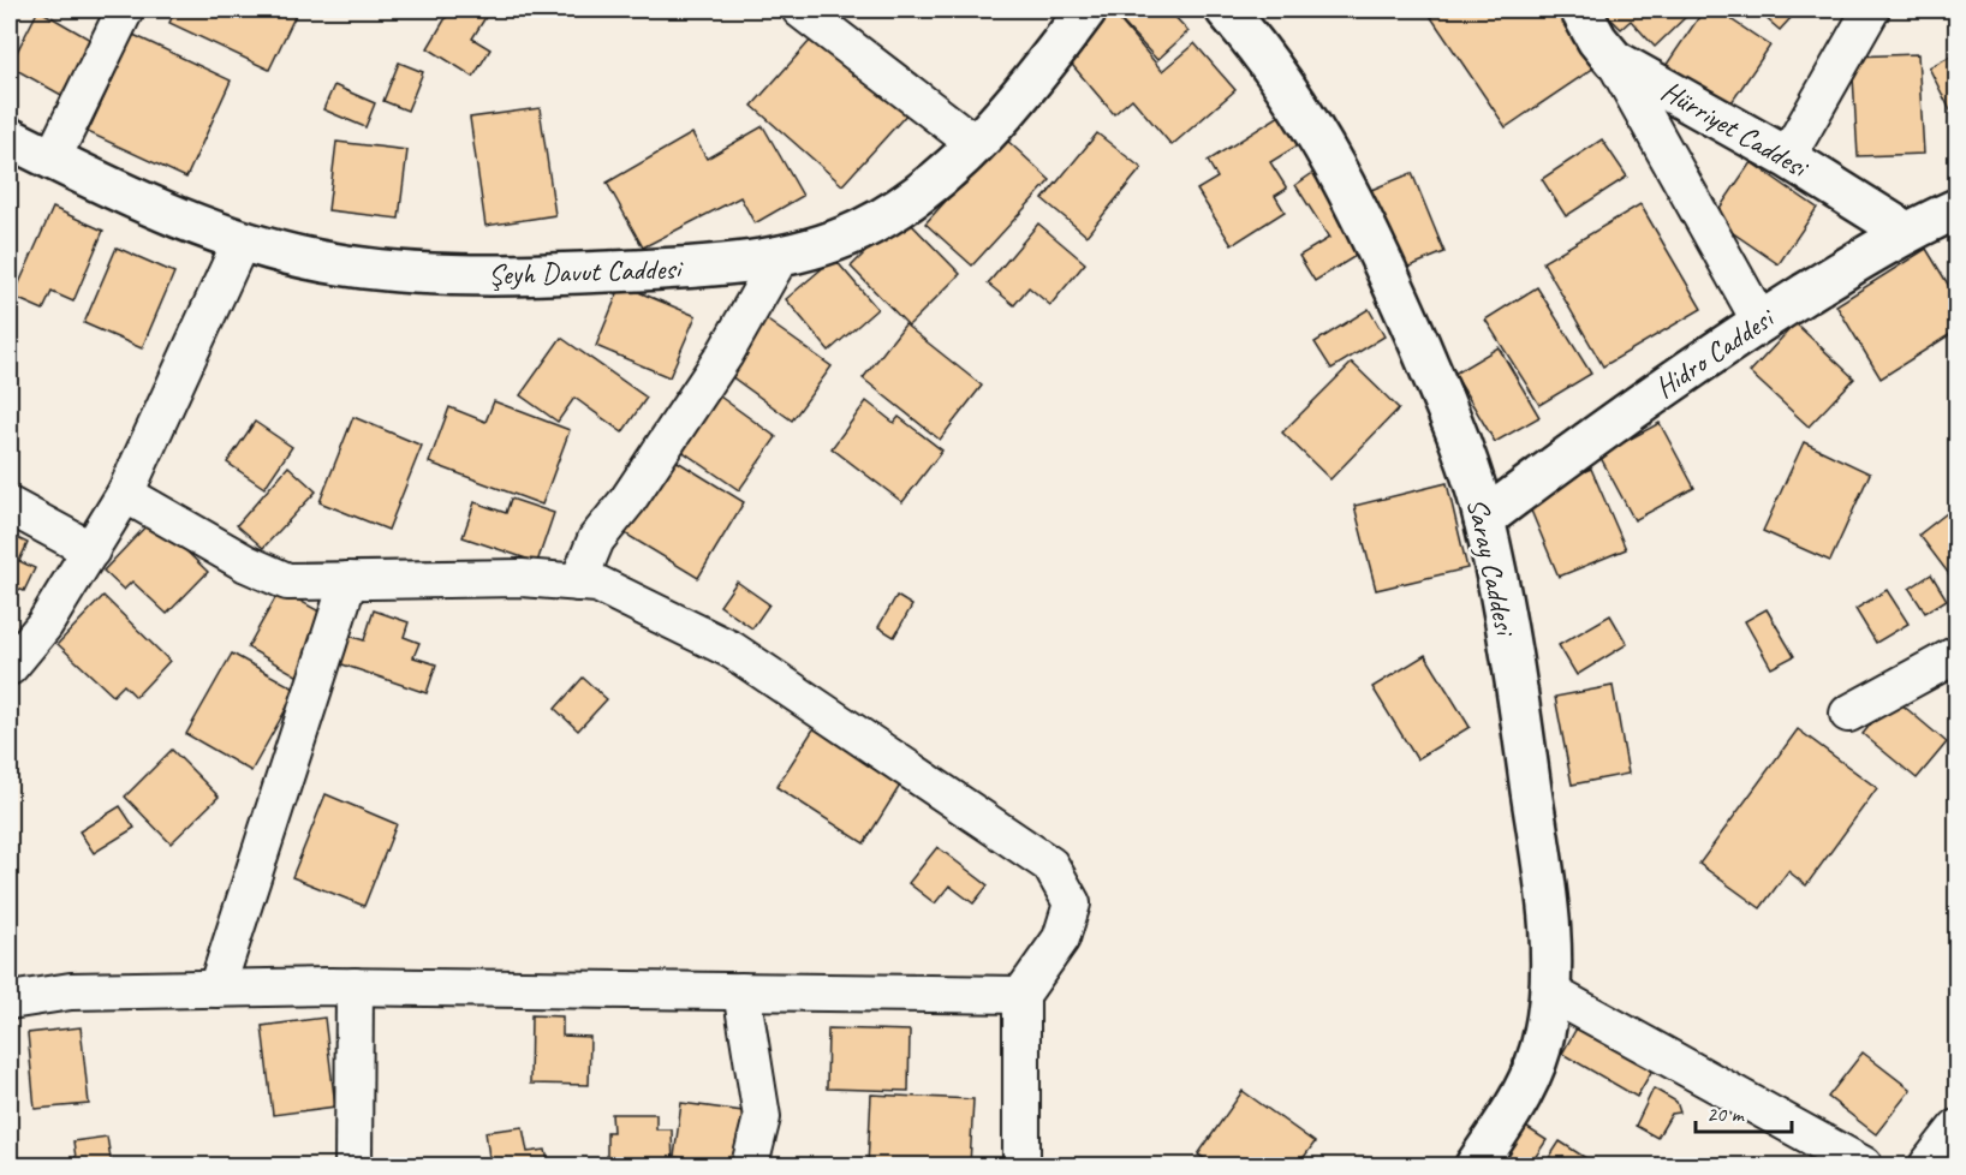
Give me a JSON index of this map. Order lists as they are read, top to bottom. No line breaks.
{"streets":{"street":["Hürriyet Caddesi","Şeyh Davut Caddesi","Hidro Caddesi","Saray Caddesi"]},"crossings":[["Hürriyet Caddesi","Hidro Caddesi"],["Hidro Caddesi","Saray Caddesi"]],"scale_bar":"20 m"}
